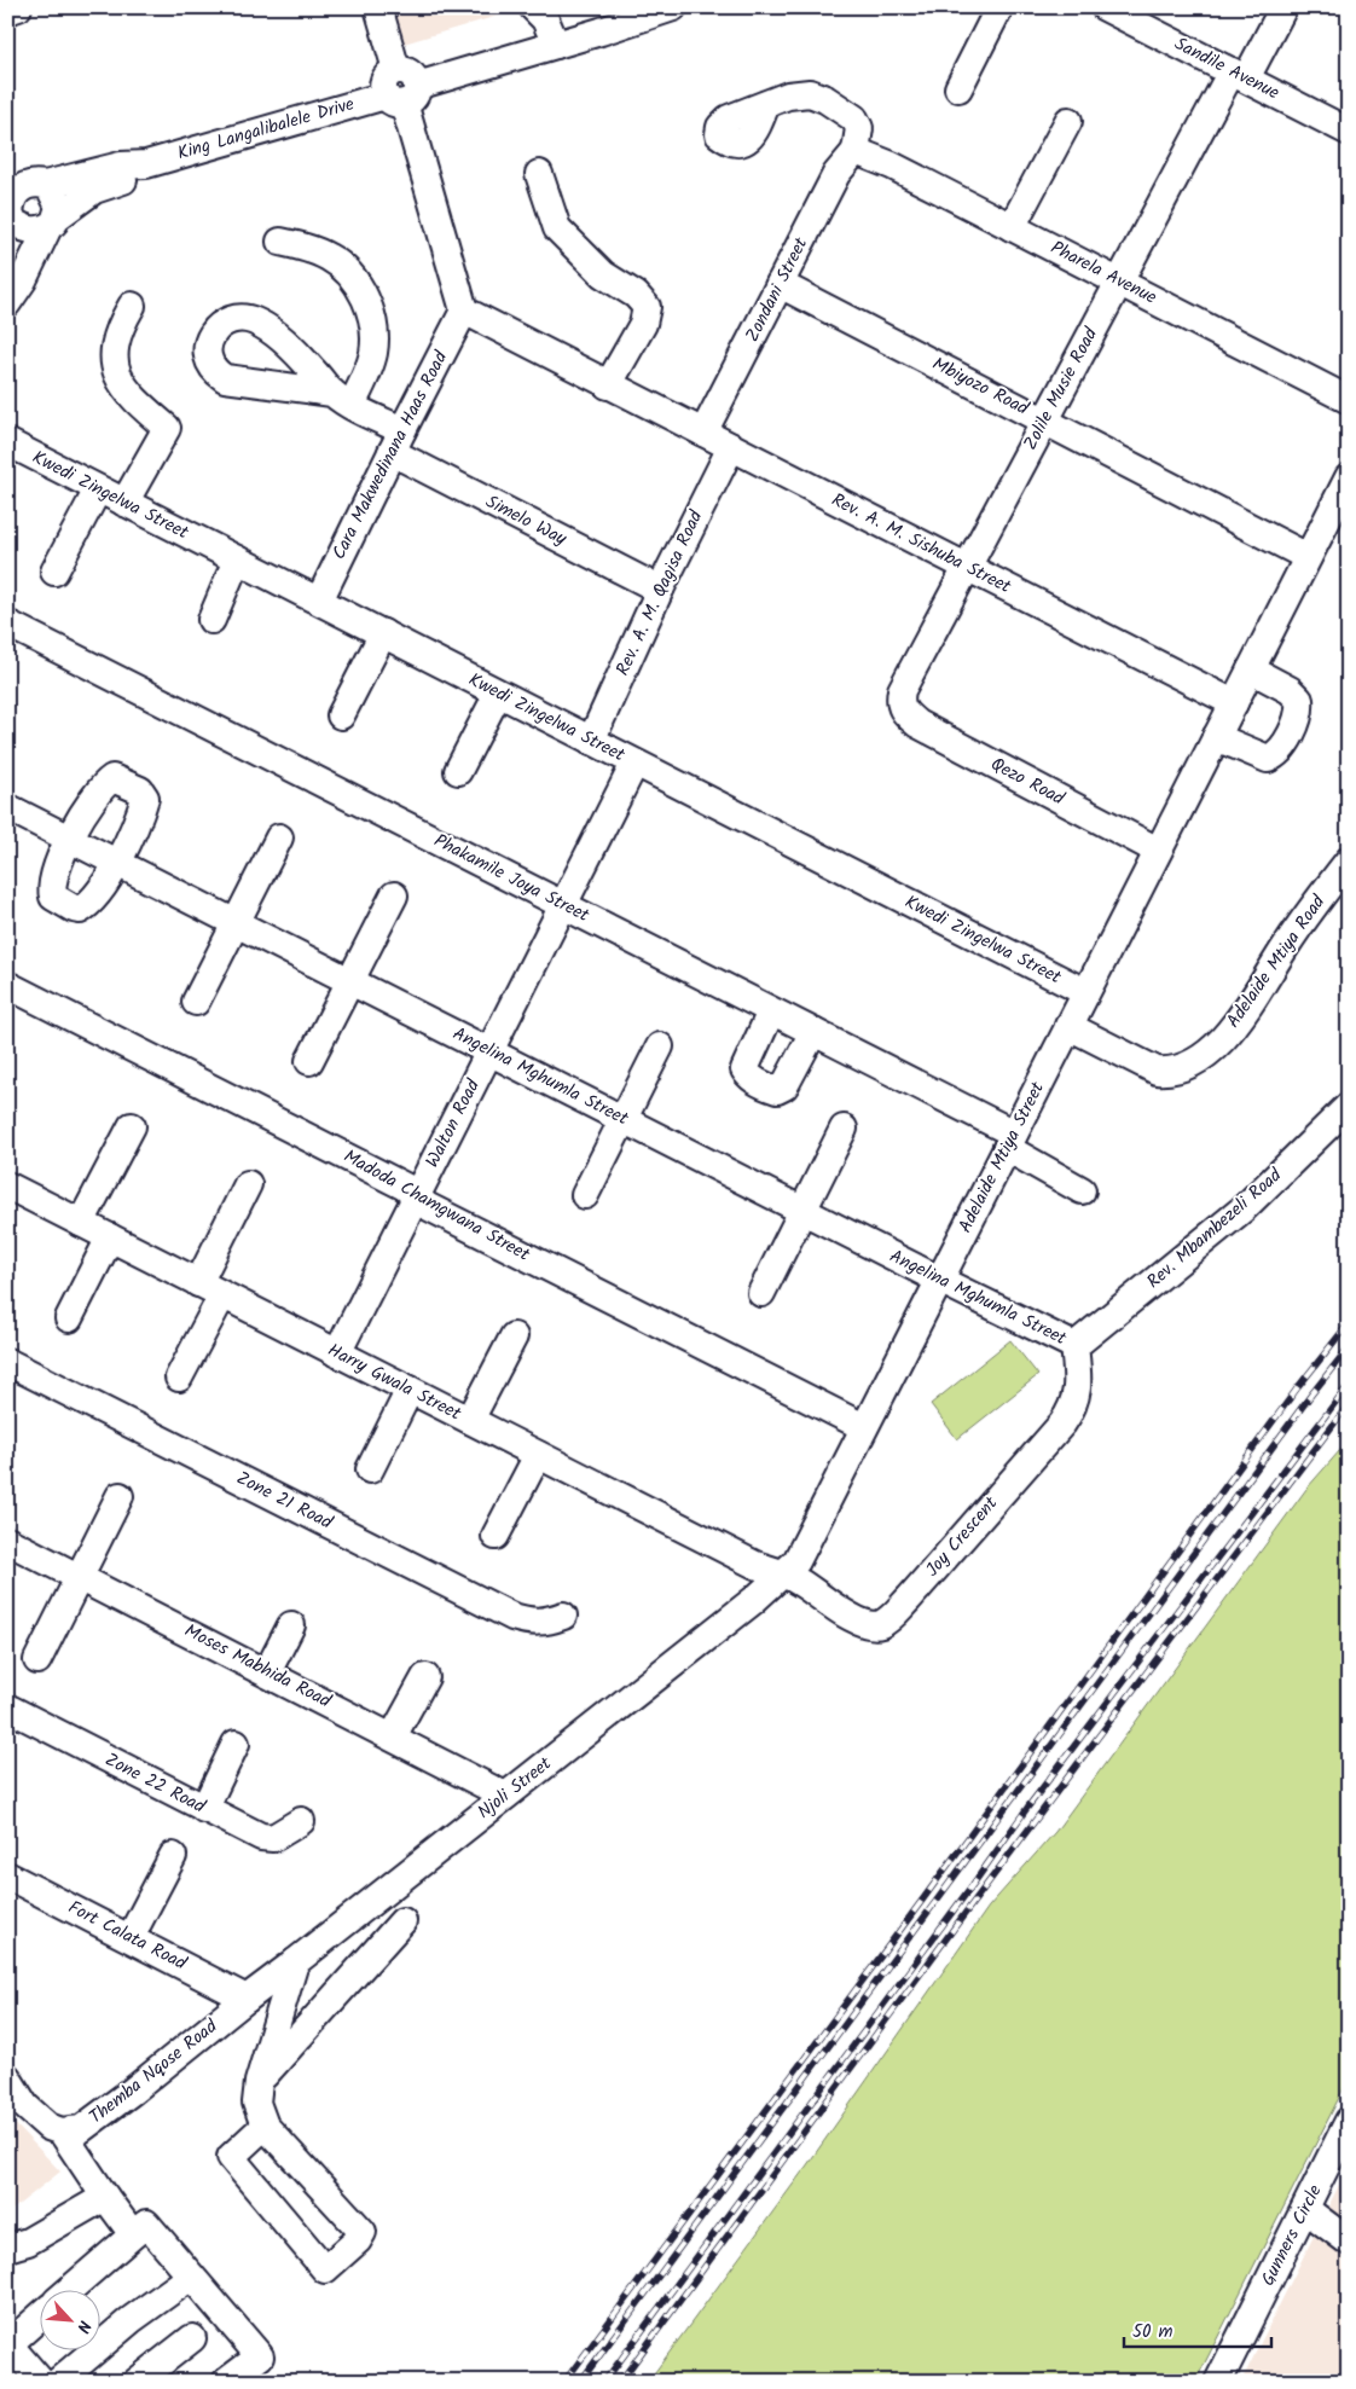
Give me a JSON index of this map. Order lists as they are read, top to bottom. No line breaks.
{"streets":{"street":["Sandile Avenue","King Langalibalele Drive","Pharela Avenue","Zondani Street","Mbiyozo Road","Zolile Musie Road","Cara Makwedinana Haas Road","Kwedi Zingelwa Street","Simelo Way","Rev. A. M. Sishuba Street","Rev. A. M. Qagisa Road","Qezo Road","Phakamile Joya Street","Adelaide Mtiya Road","Angelina Mghumla Street","Walton Road","Adelaide Mtiya Street","Madoda Chamgwana Street","Rev. Mbambezeli Road","Harry Gwala Street","Zone 21 Road","Joy Crescent","Moses Mabhida Road","Zone 22 Road","Njoli Street","Fort Calata Road","Themba Nqose Road","Gunners Circle"]},"crossings":[["Sandile Avenue","Zolile Musie Road"],["Pharela Avenue","Zondani Street"],["Pharela Avenue","Zolile Musie Road"],["Zondani Street","Mbiyozo Road"],["Zondani Street","Rev. A. M. Sishuba Street"],["Mbiyozo Road","Zolile Musie Road"],["Mbiyozo Road","Adelaide Mtiya Street"],["Zolile Musie Road","Rev. A. M. Sishuba Street"],["Zolile Musie Road","Qezo Road"],["Cara Makwedinana Haas Road","Kwedi Zingelwa Street"],["Cara Makwedinana Haas Road","Simelo Way"],["Cara Makwedinana Haas Road","Rev. A. M. Sishuba Street"],["Kwedi Zingelwa Street","Rev. A. M. Qagisa Road"],["Kwedi Zingelwa Street","Walton Road"],["Kwedi Zingelwa Street","Adelaide Mtiya Street"],["Simelo Way","Rev. A. M. Qagisa Road"],["Rev. A. M. Sishuba Street","Rev. A. M. Qagisa Road"],["Rev. A. M. Sishuba Street","Adelaide Mtiya Street"],["Qezo Road","Adelaide Mtiya Street"],["Phakamile Joya Street","Walton Road"],["Phakamile Joya Street","Adelaide Mtiya Street"],["Adelaide Mtiya Road","Adelaide Mtiya Street"],["Angelina Mghumla Street","Walton Road"],["Angelina Mghumla Street","Adelaide Mtiya Street"],["Angelina Mghumla Street","Rev. Mbambezeli Road"],["Angelina Mghumla Street","Joy Crescent"],["Walton Road","Madoda Chamgwana Street"],["Walton Road","Harry Gwala Street"],["Adelaide Mtiya Street","Madoda Chamgwana Street"],["Adelaide Mtiya Street","Harry Gwala Street"],["Adelaide Mtiya Street","Joy Crescent"],["Adelaide Mtiya Street","Njoli Street"],["Rev. Mbambezeli Road","Joy Crescent"],["Harry Gwala Street","Joy Crescent"],["Harry Gwala Street","Njoli Street"],["Joy Crescent","Njoli Street"],["Moses Mabhida Road","Njoli Street"],["Njoli Street","Fort Calata Road"],["Njoli Street","Themba Nqose Road"],["Fort Calata Road","Themba Nqose Road"]],"scale_bar":"50 m","north":"bottom right"}
